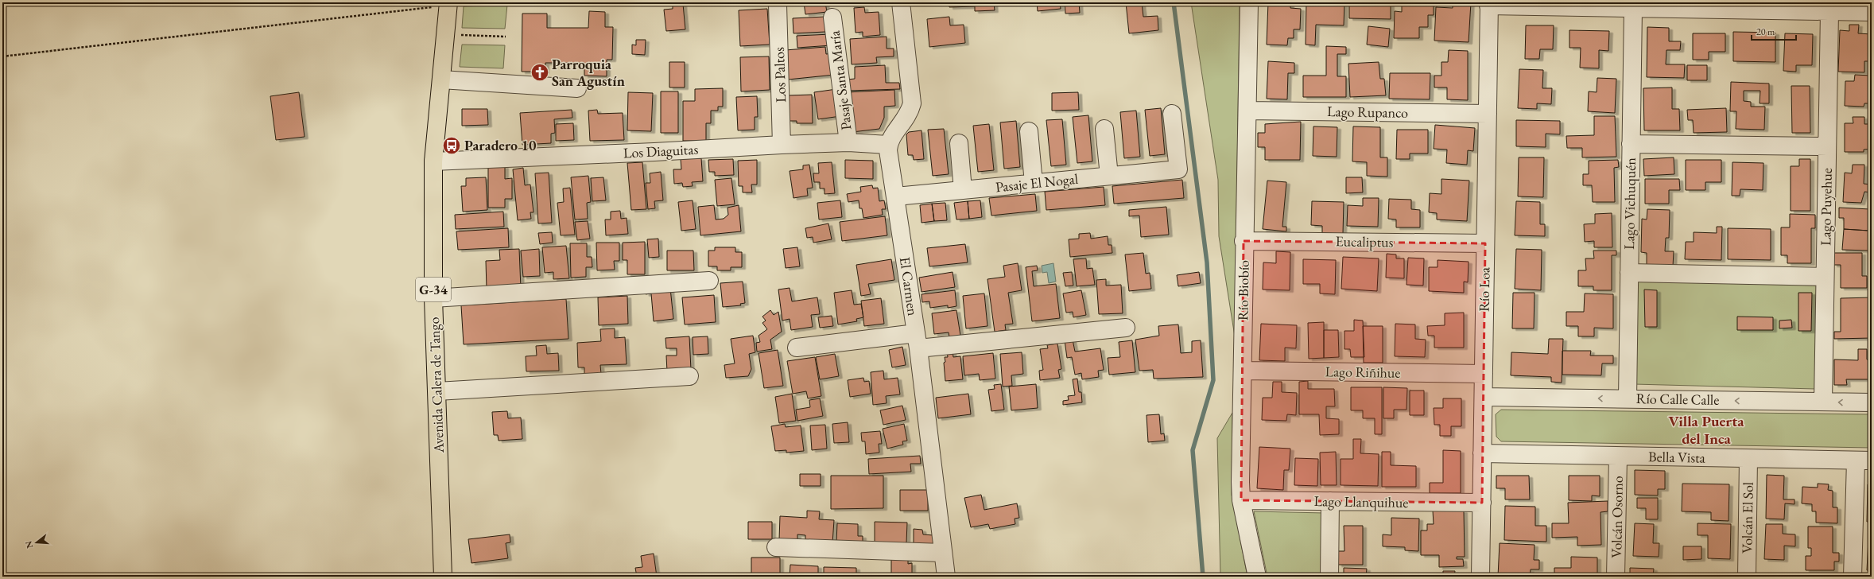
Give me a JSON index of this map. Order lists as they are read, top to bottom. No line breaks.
{"streets":{"main road":["G-34","Avenida Calera de Tango"],"street":["Los Paltos","Pasaje Santa María","Lago Rupanco","Los Diaguitas","Pasaje El Nogal","Lago Vichuquén","Lago Puyehue","Eucaliptus","El Carmen","Río Loa","Río Biobío","Lago Riñihue","Río Calle Calle","Bella Vista","Lago Llanquihue","Volcán Osorno","Volcán El Sol"]},"crossings":[["Los Paltos","Los Diaguitas"],["Pasaje Santa María","Los Diaguitas"],["Lago Rupanco","Río Loa"],["Lago Rupanco","Río Biobío"],["Los Diaguitas","El Carmen"],["Los Diaguitas","Avenida Calera de Tango"],["Pasaje El Nogal","El Carmen"],["Lago Vichuquén","Río Calle Calle"],["Lago Puyehue","Río Calle Calle"],["Eucaliptus","Río Loa"],["Eucaliptus","Río Biobío"],["Río Loa","Lago Riñihue"],["Río Loa","Río Calle Calle"],["Río Loa","Bella Vista"],["Río Loa","Lago Llanquihue"],["Río Biobío","Lago Riñihue"],["Río Biobío","Lago Llanquihue"],["Bella Vista","Volcán Osorno"],["Bella Vista","Volcán El Sol"]],"districts":["Villa Puerta del Inca"],"places":{"church":["Parroquia San Agustín"],"bus stop":["Paradero 10"]},"scale_bar":"20 m","north":"left"}
